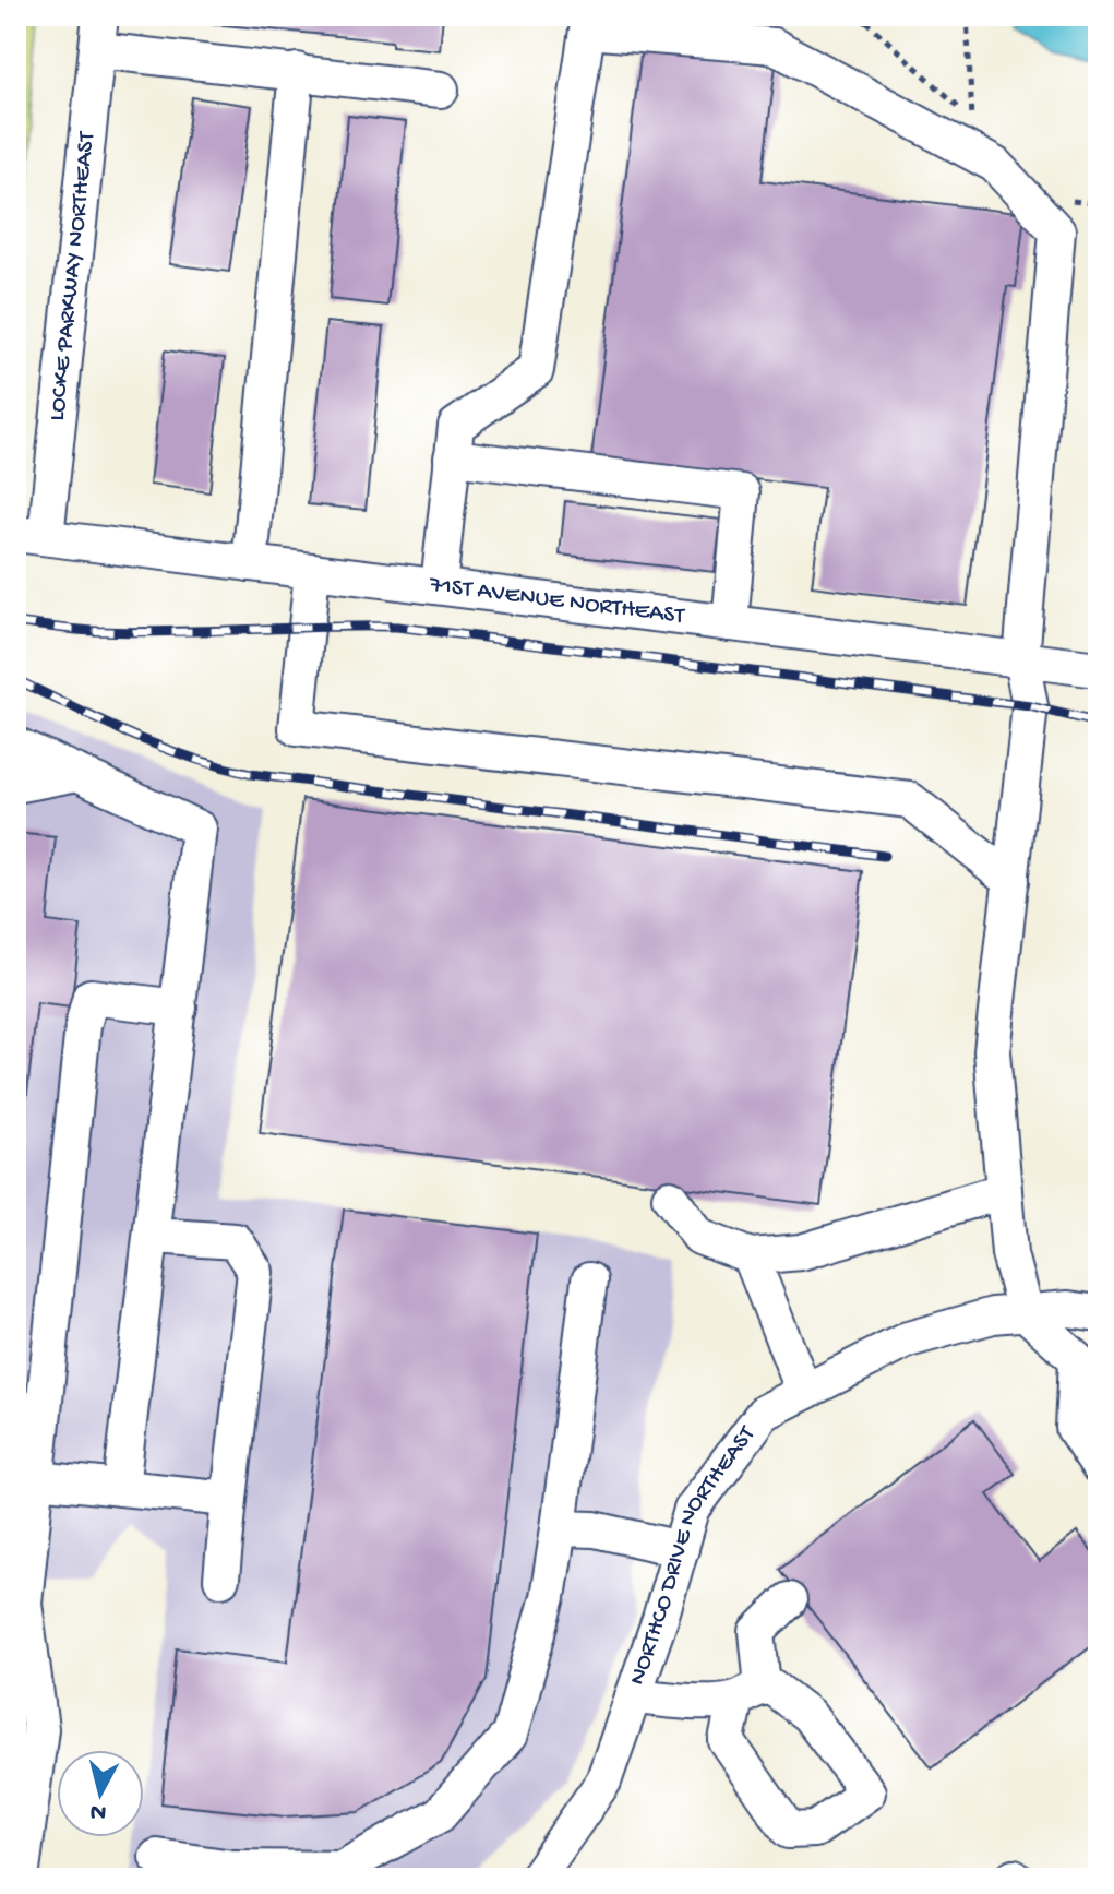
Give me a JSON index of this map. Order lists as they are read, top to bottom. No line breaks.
{"streets":{"street":["LOCKE PARKWAY NORTHEAST","71ST AVENUE NORTHEAST","NORTHCO DRIVE NORTHEAST"]},"crossings":[["LOCKE PARKWAY NORTHEAST","71ST AVENUE NORTHEAST"]],"north":"bottom"}
